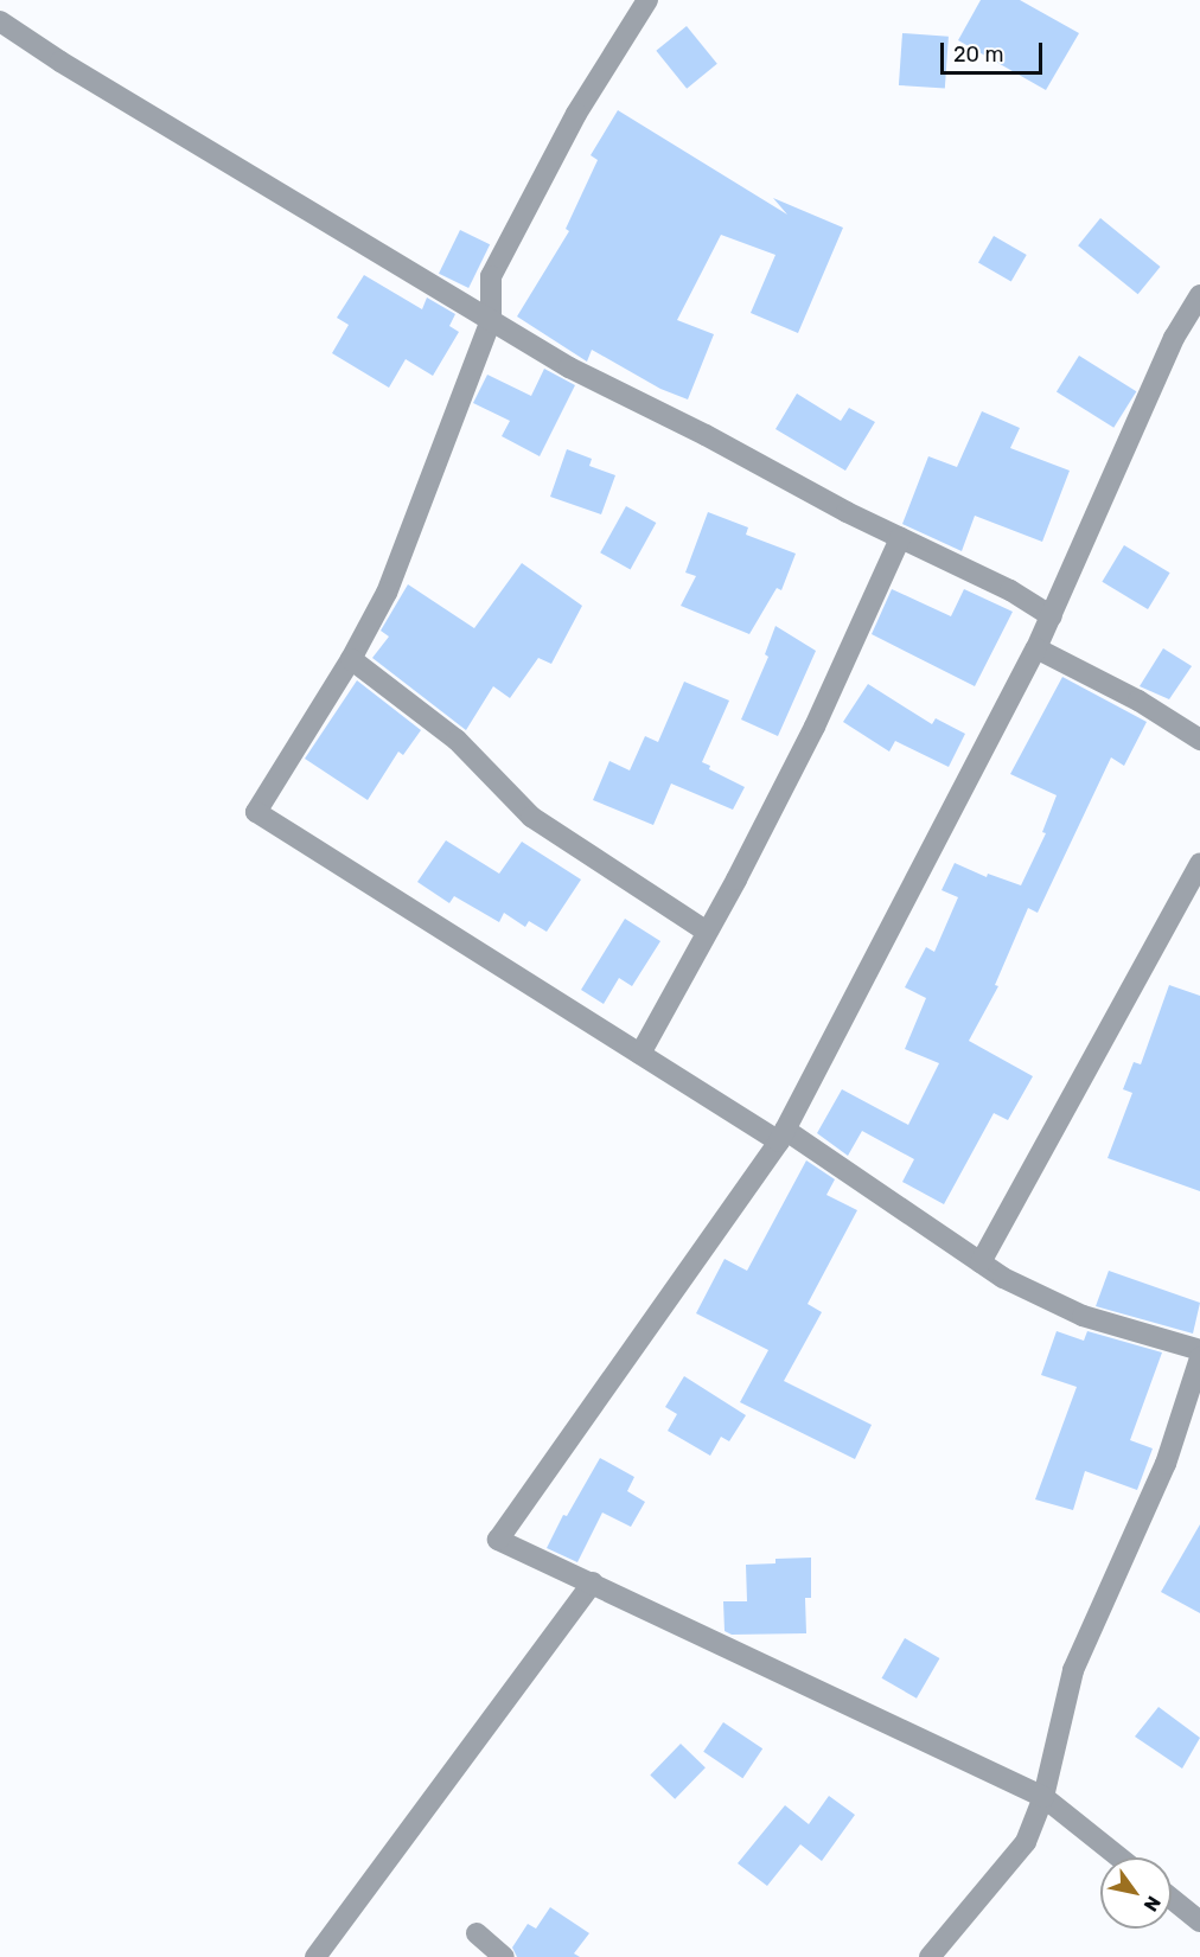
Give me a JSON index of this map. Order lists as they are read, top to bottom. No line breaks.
{"scale_bar":"20 m","north":"bottom right"}
